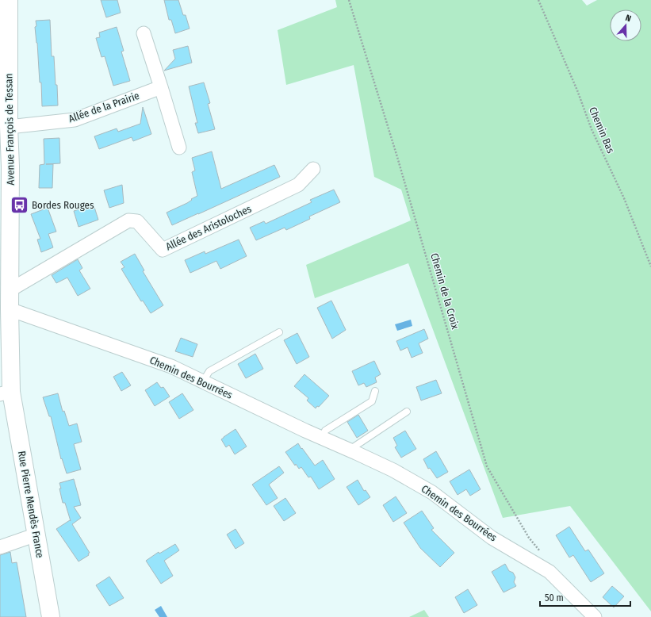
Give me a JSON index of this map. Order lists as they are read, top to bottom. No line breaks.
{"streets":{"street":["Allée de la Prairie","Avenue François de Tessan","Allée des Aristoloches","Chemin des Bourrées","Rue Pierre Mendès France"],"path":["Chemin Bas","Chemin de la Croix"]},"crossings":[["Allée de la Prairie","Avenue François de Tessan"],["Avenue François de Tessan","Allée des Aristoloches"],["Avenue François de Tessan","Chemin des Bourrées"],["Avenue François de Tessan","Rue Pierre Mendès France"]],"places":{"bus stop":["Bordes Rouges"]},"scale_bar":"50 m","north":"top"}
